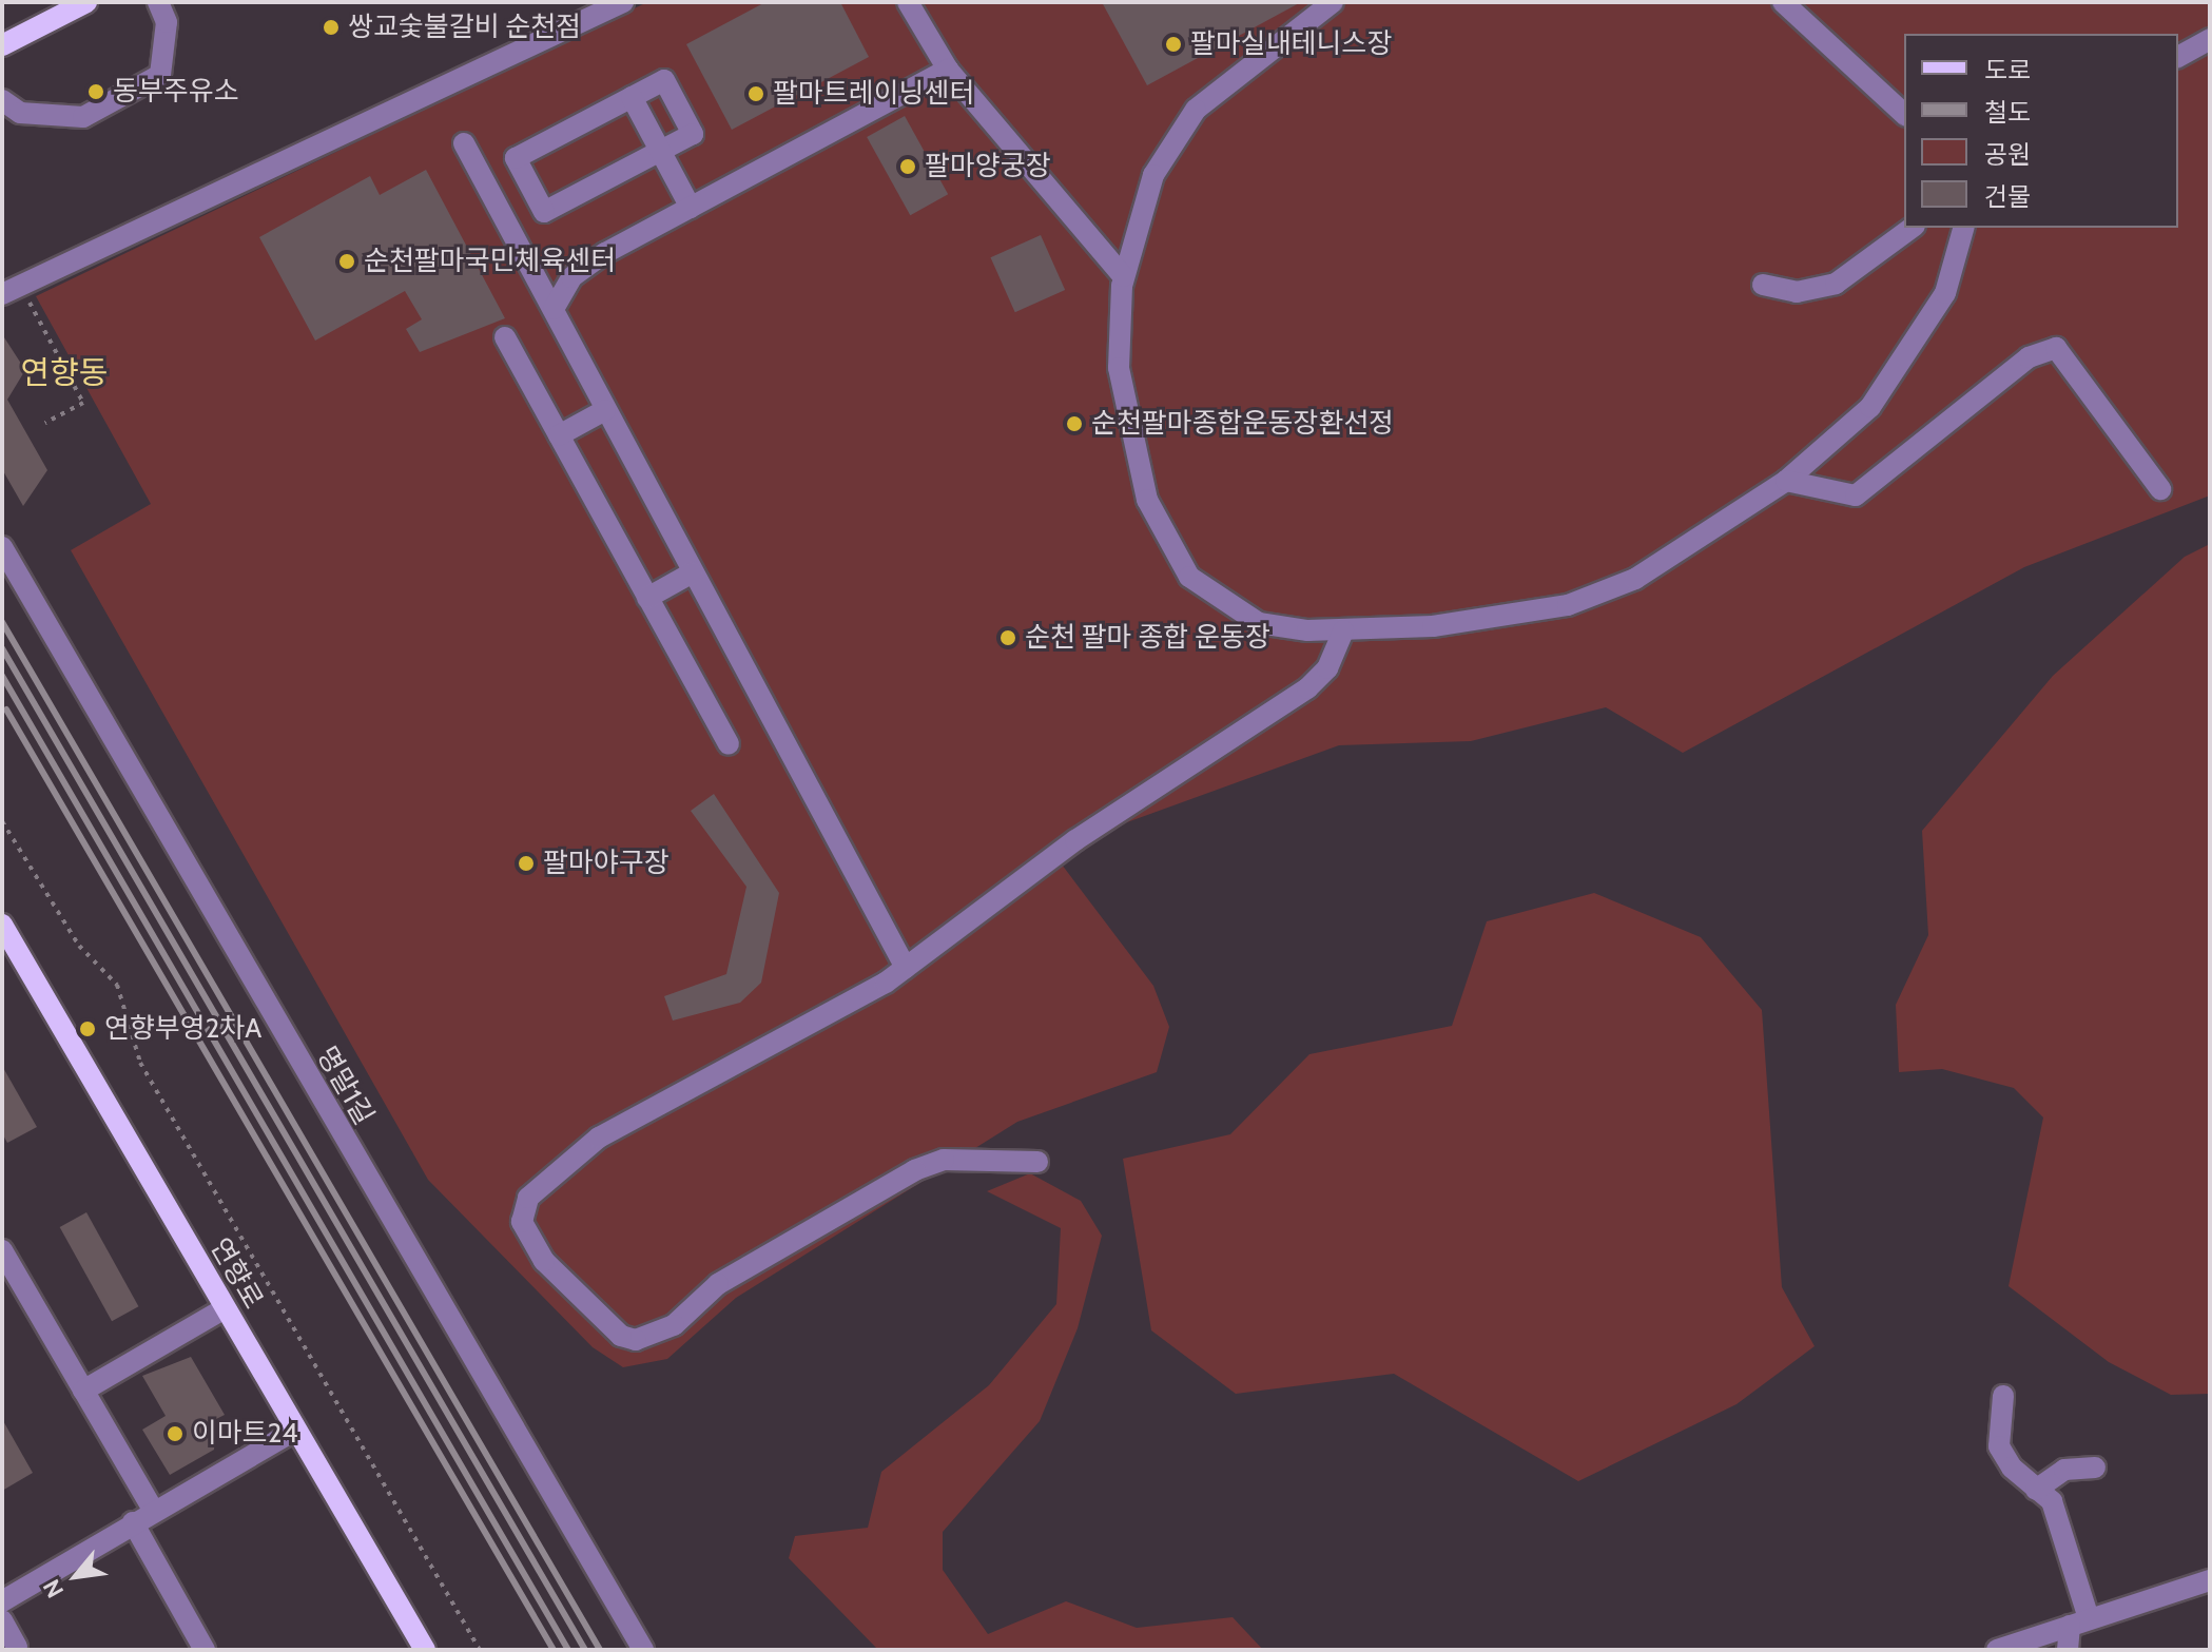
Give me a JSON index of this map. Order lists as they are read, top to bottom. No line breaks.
{"streets":{"main road":["연향로"],"street":["명말1길"]},"districts":["연향동"],"places":["쌍교숯불갈비 순천점","팔마실내테니스장","동부주유소","팔마트레이닝센터","팔마양궁장","순천팔마국민체육센터","순천팔마종합운동장환선정","순천 팔마 종합 운동장","팔마야구장","연향부영2차A","이마트24"],"legend":["도로","철도","공원","건물"],"north":"bottom left"}
